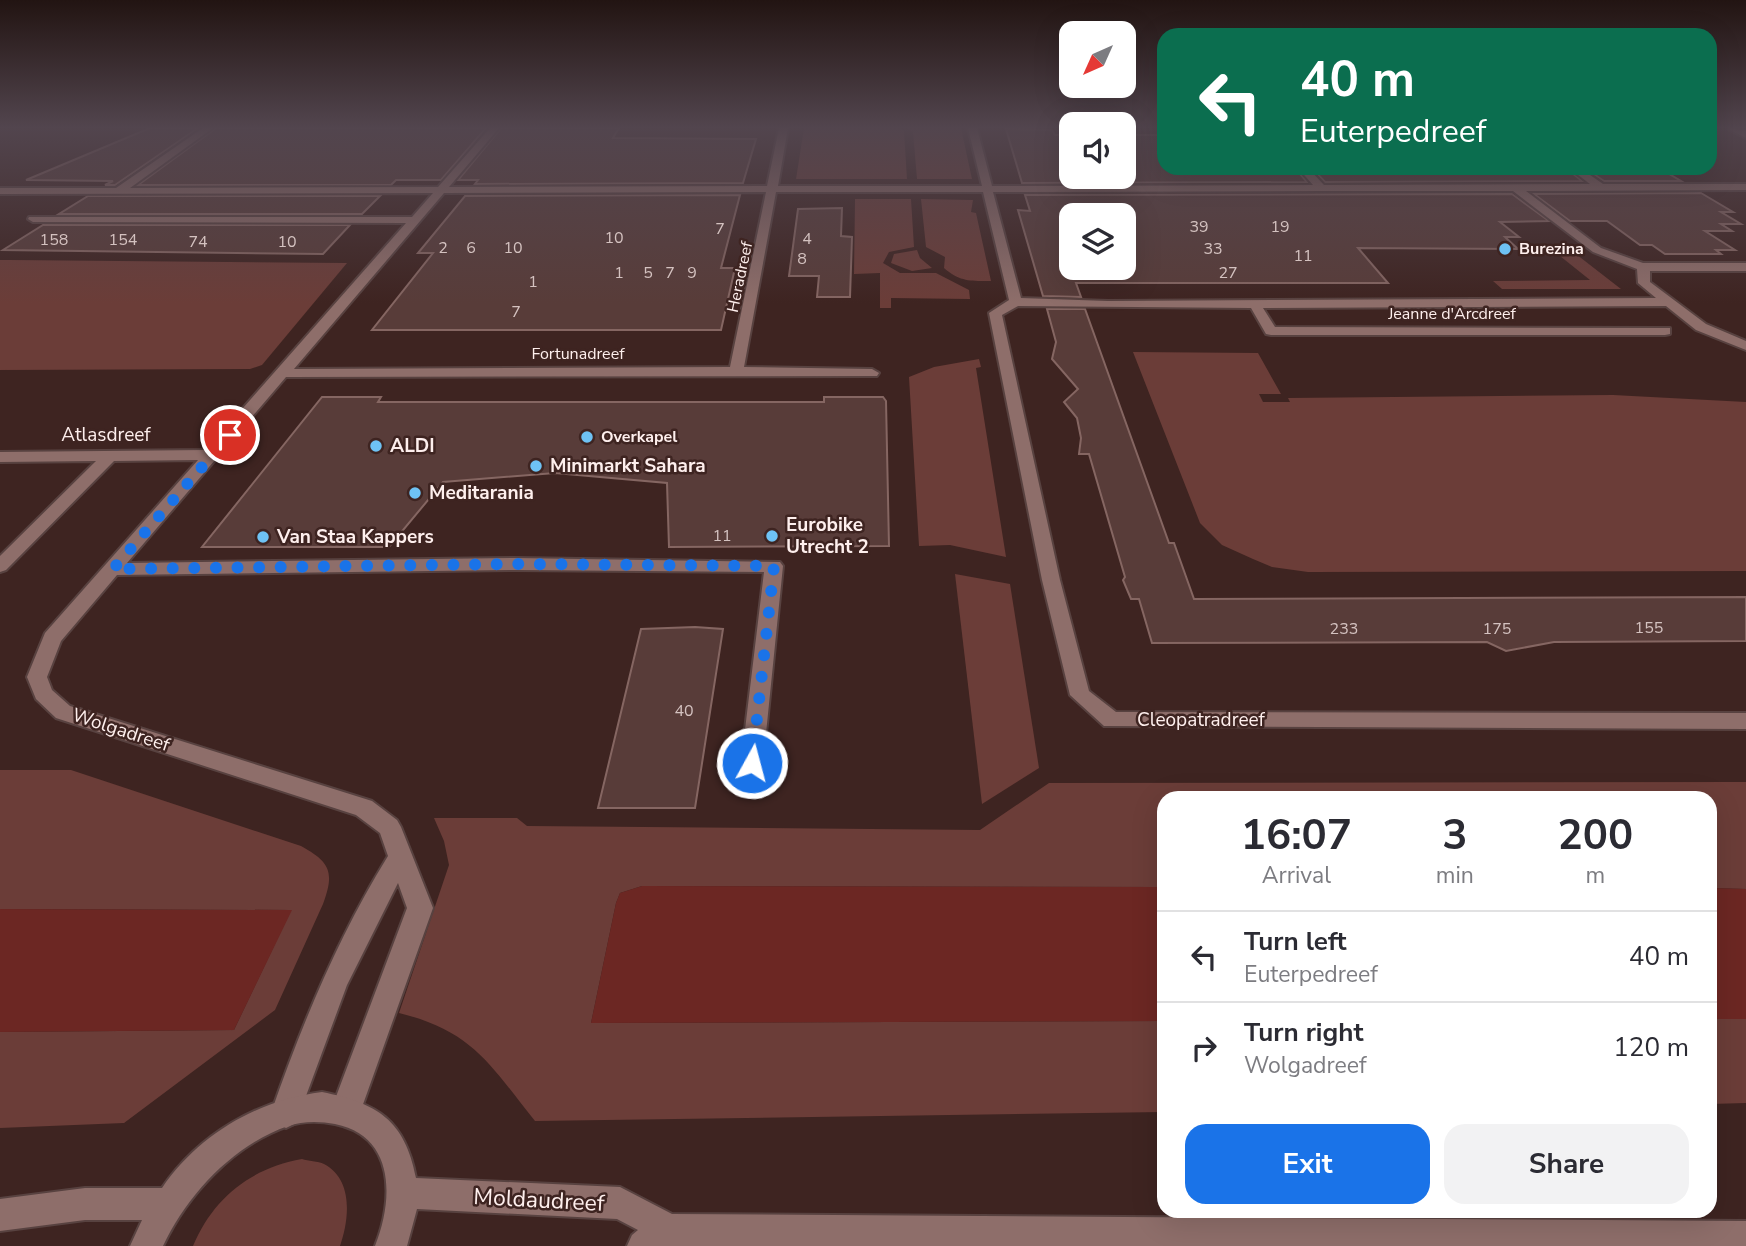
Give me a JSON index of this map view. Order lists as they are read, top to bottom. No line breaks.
{"streets":{"street":["Heradreef","Jeanne d'Arcdreef","Fortunadreef","Atlasdreef","Cleopatradreef","Wolgadreef","Moldaudreef"]},"crossings":[["Heradreef","Fortunadreef"],["Jeanne d'Arcdreef","Cleopatradreef"],["Fortunadreef","Wolgadreef"],["Atlasdreef","Wolgadreef"]],"places":["Burezina","Overkapel","ALDI","Minimarkt Sahara","Meditarania","Eurobike Utrecht 2","Van Staa Kappers"],"house_numbers":["39","19","7","10","4","158","154","74","10","2","6","10","33","11","8","1","5","7","9","27","1","7","11","155","233","175","40"],"north":"bottom left","page":{"turn":["40 m","Euterpedreef"],"eta":["16:07","Arrival","3","min","200","m"],"list":[{"name":"Turn left","note":"Euterpedreef","value":"40 m"},{"name":"Turn right","note":"Wolgadreef","value":"120 m"}],"buttons":["Exit","Share"]}}
